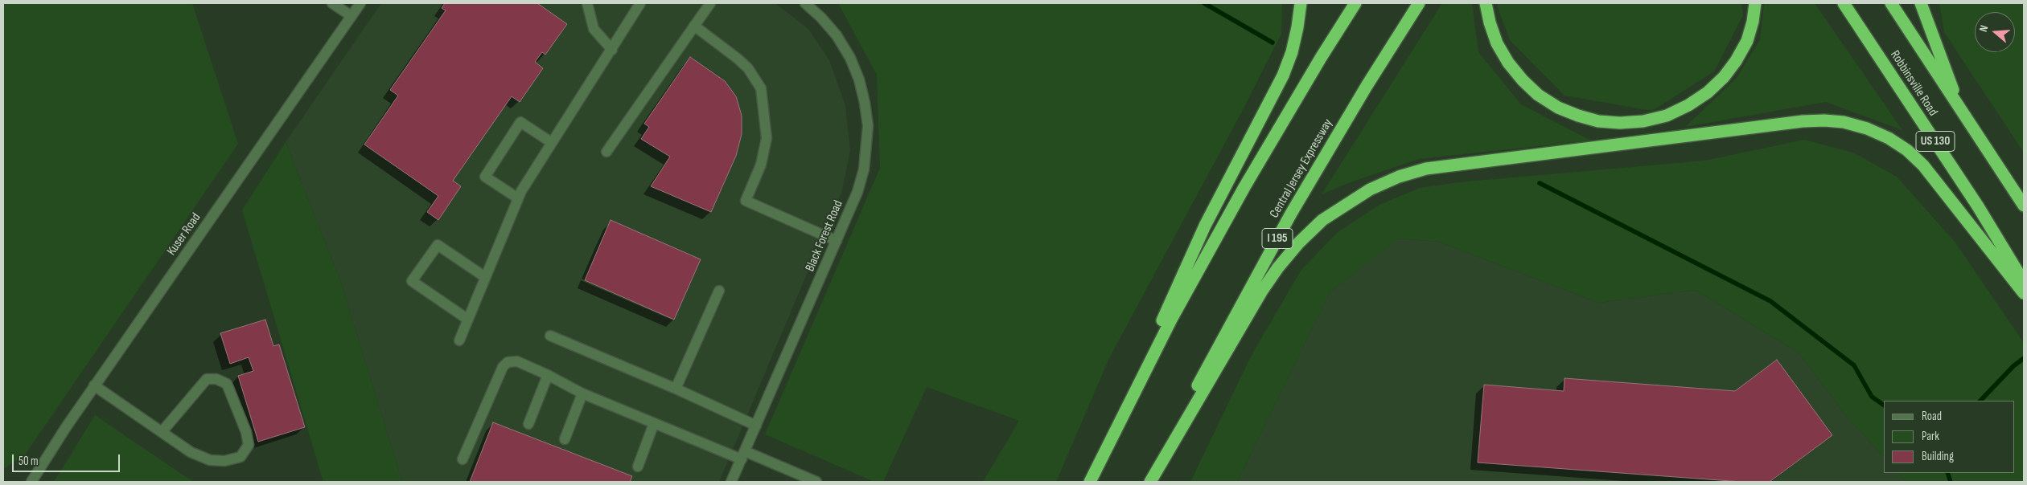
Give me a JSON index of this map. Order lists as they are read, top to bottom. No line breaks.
{"streets":{"highway":["Robbinsville Road","US 130","Central Jersey Expressway","I 195"],"street":["Kuser Road","Black Forest Road"]},"legend":["Road","Park","Building"],"scale_bar":"50 m","north":"left"}
